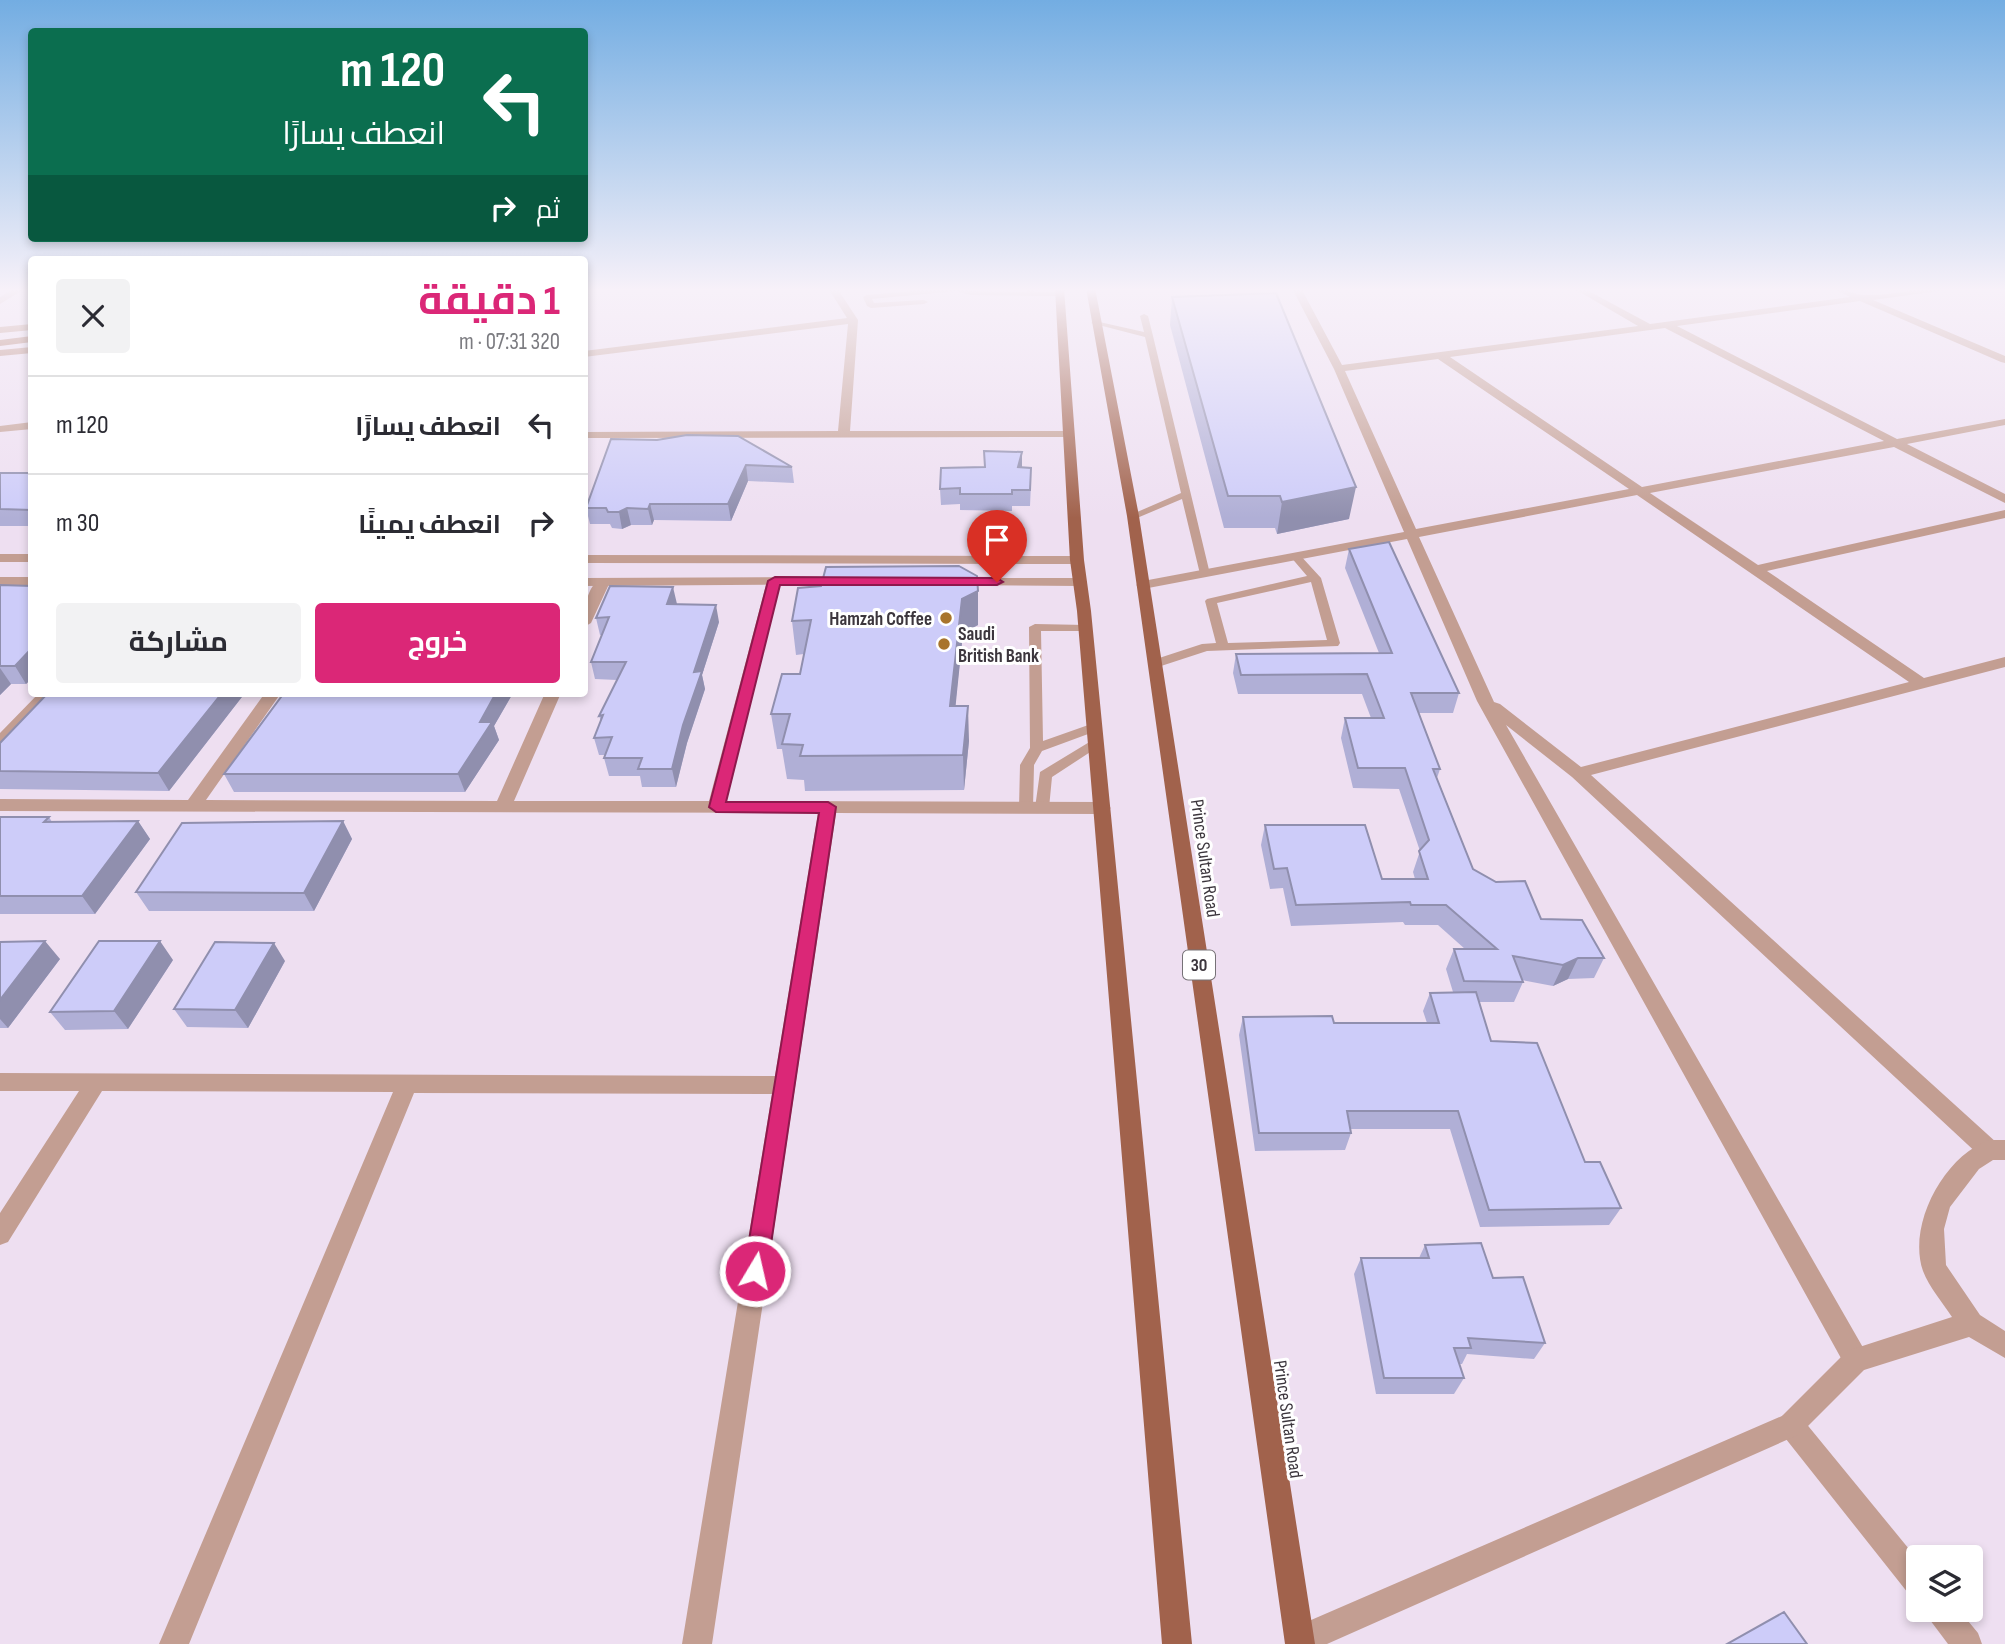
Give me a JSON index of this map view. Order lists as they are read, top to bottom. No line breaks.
{"streets":{"main road":["Prince Sultan Road","30"]},"places":["Hamzah Coffee","Saudi British Bank"],"page":{"turn":["120 m","انعطف يسارًا"],"then":"ثم","heading":["1 دقيقة","320 m · 07:31"],"list":[{"name":"انعطف يسارًا","value":"120 m"},{"name":"انعطف يمينًا","value":"30 m"}],"buttons":["خروج","مشاركة"]}}
